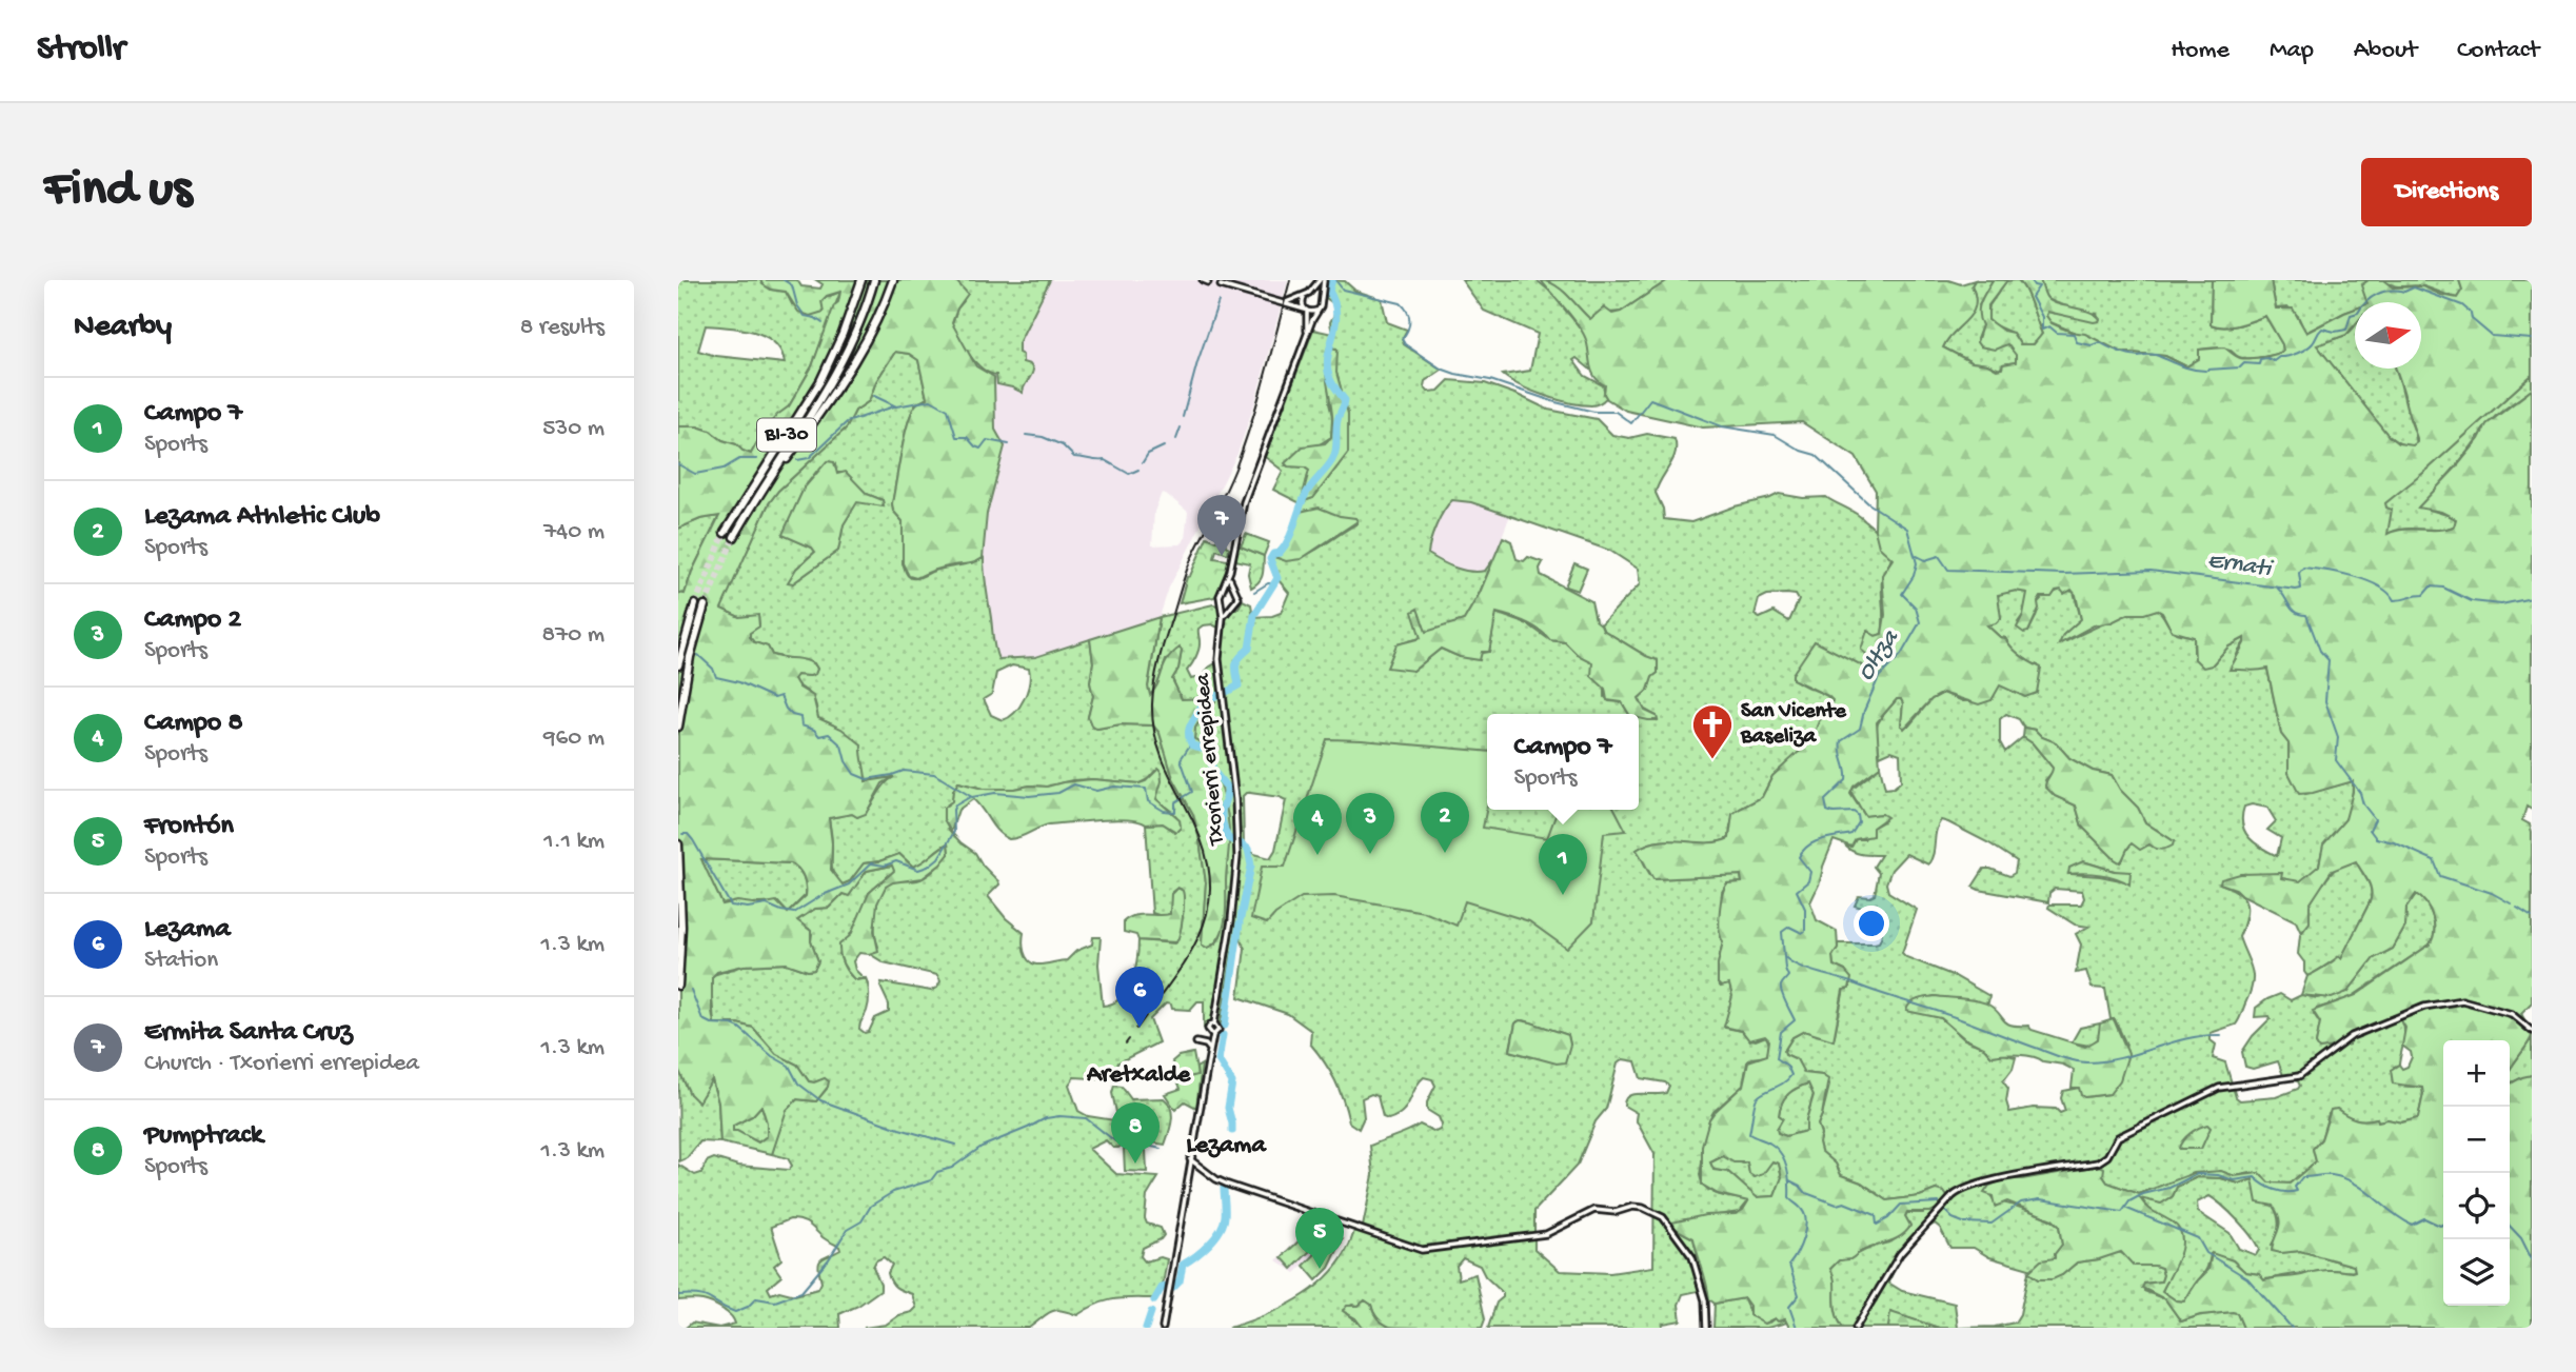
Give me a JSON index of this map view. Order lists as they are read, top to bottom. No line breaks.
{"streets":{"highway":["BI-30"],"street":["Txorierri errepidea"]},"districts":["Aretxalde","Lezama"],"water":["Ernati","Oltza"],"places":{"church":["San Vicente Baseliza"]},"north":"right","page":{"header":"Strollr","nav":["Home","Map","About","Contact"],"buttons":"Directions","title":"Find us","heading":["Nearby","8 results"],"list":[{"mark":"1","name":"Campo 7","note":"Sports","value":"530 m"},{"mark":"2","name":"Lezama Athletic Club","note":"Sports","value":"740 m"},{"mark":"3","name":"Campo 2","note":"Sports","value":"870 m"},{"mark":"4","name":"Campo 8","note":"Sports","value":"960 m"},{"mark":"5","name":"Frontón","note":"Sports","value":"1.1 km"},{"mark":"6","name":"Lezama","note":"Station","value":"1.3 km"},{"mark":"7","name":"Ermita Santa Cruz","note":"Church · Txorierri errepidea","value":"1.3 km"},{"mark":"8","name":"Pumptrack","note":"Sports","value":"1.3 km"}],"pins":["7","2","3","4","1","6","8","5"],"popup":["Campo 7","Sports"],"map_buttons":["+","−"]}}
